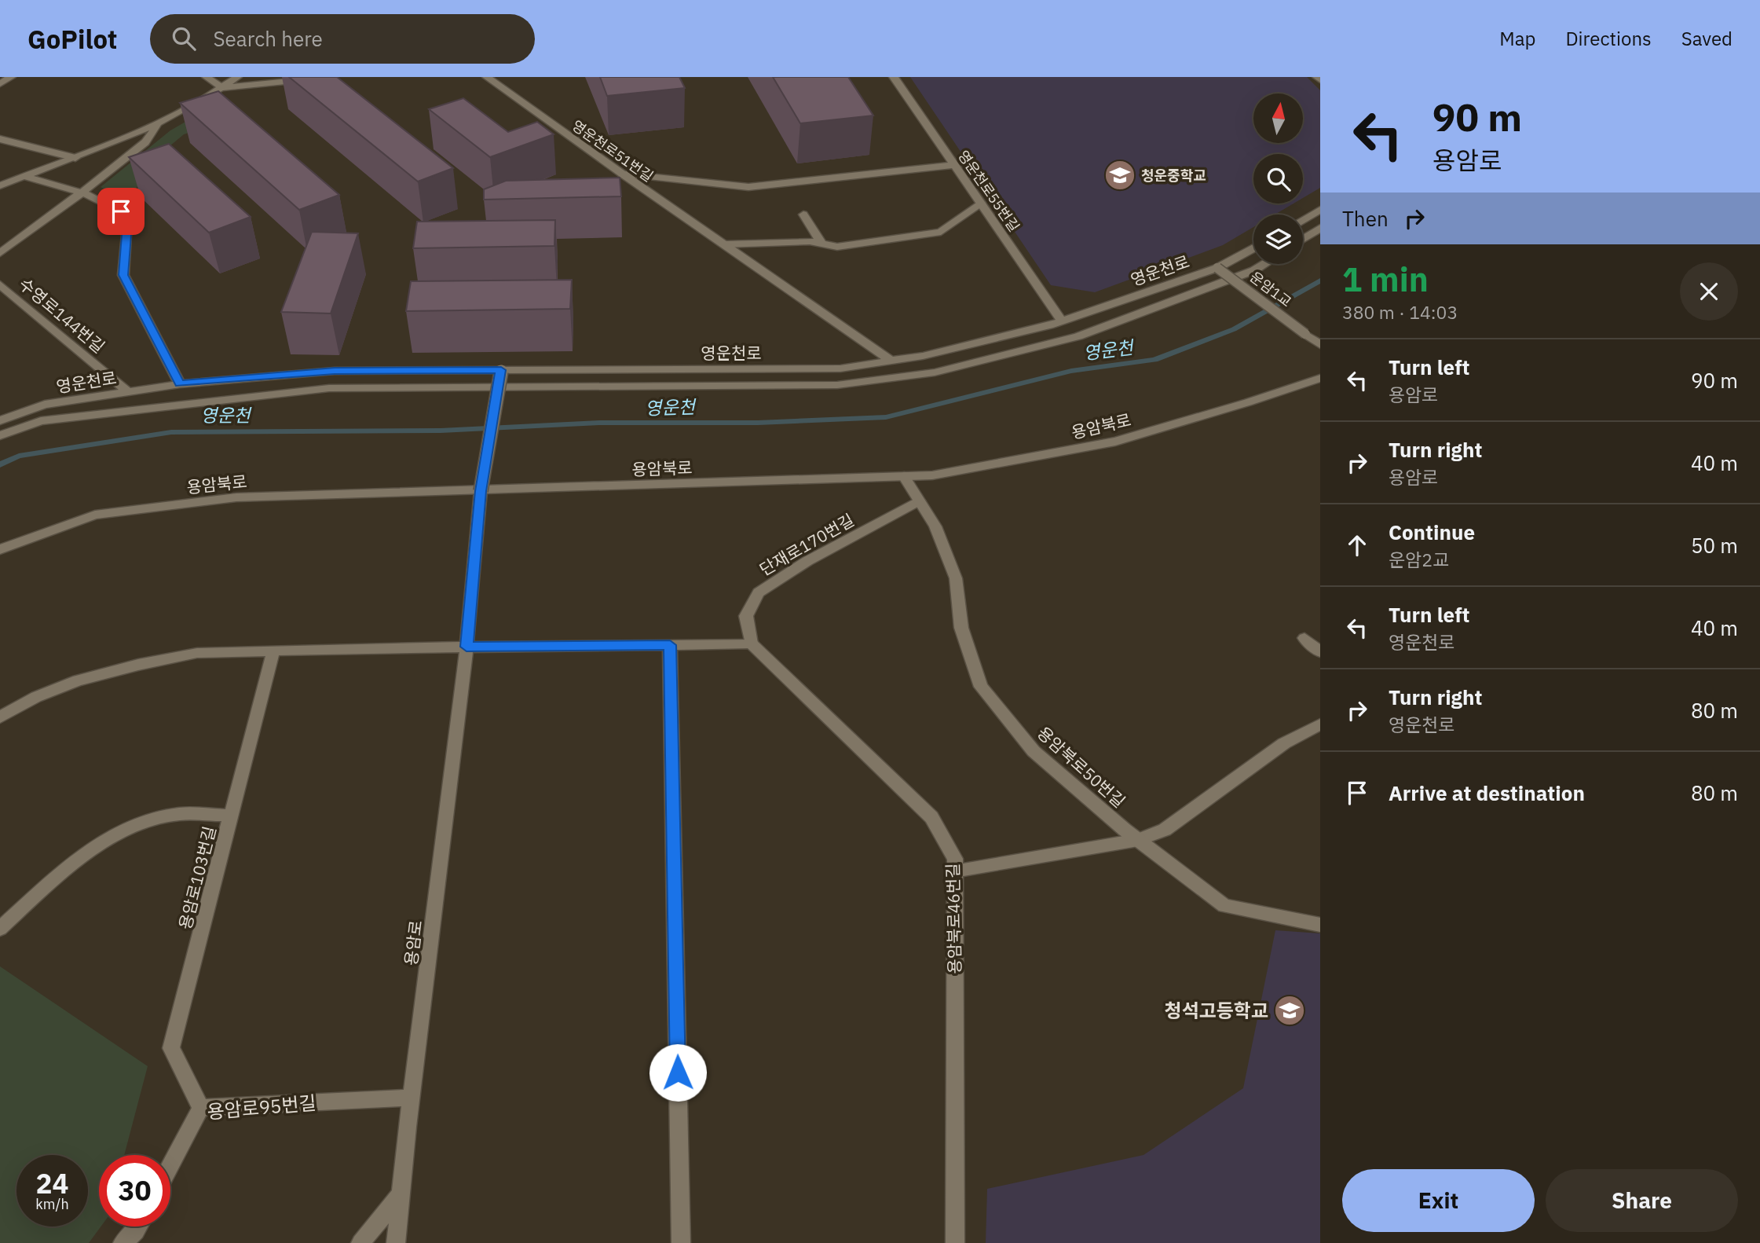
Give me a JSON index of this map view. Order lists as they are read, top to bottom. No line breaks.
{"streets":{"street":["영운천로51번길","영운천로55번길","영운천로","운암1교","수영로144번길","용암북로","단재로170번길","용암북로50번길","용암로103번길","용암북로46번길","용암로","용암로95번길"]},"crossings":[["영운천로51번길","영운천로"],["영운천로55번길","영운천로"],["영운천로","운암1교"],["영운천로","수영로144번길"],["영운천로","용암로"],["용암북로","용암북로50번길"],["용암북로","용암로"],["단재로170번길","용암북로50번길"],["단재로170번길","용암북로46번길"],["용암로103번길","용암로95번길"],["용암로","용암로95번길"]],"water":["영운천"],"places":{"school or university":["청운중학교","청석고등학교"]},"north":"top","page":{"header":"GoPilot","search":"Search here","nav":["Map","Directions","Saved"],"turn":["90 m","용암로"],"then":"Then","heading":["1 min","380 m · 14:03"],"list":[{"name":"Turn left","note":"용암로","value":"90 m"},{"name":"Turn right","note":"용암로","value":"40 m"},{"name":"Continue","note":"운암2교","value":"50 m"},{"name":"Turn left","note":"영운천로","value":"40 m"},{"name":"Turn right","note":"영운천로","value":"80 m"},{"name":"Arrive at destination","value":"80 m"}],"speed":"24 km/h","limit":"30","buttons":["Exit","Share"]}}
